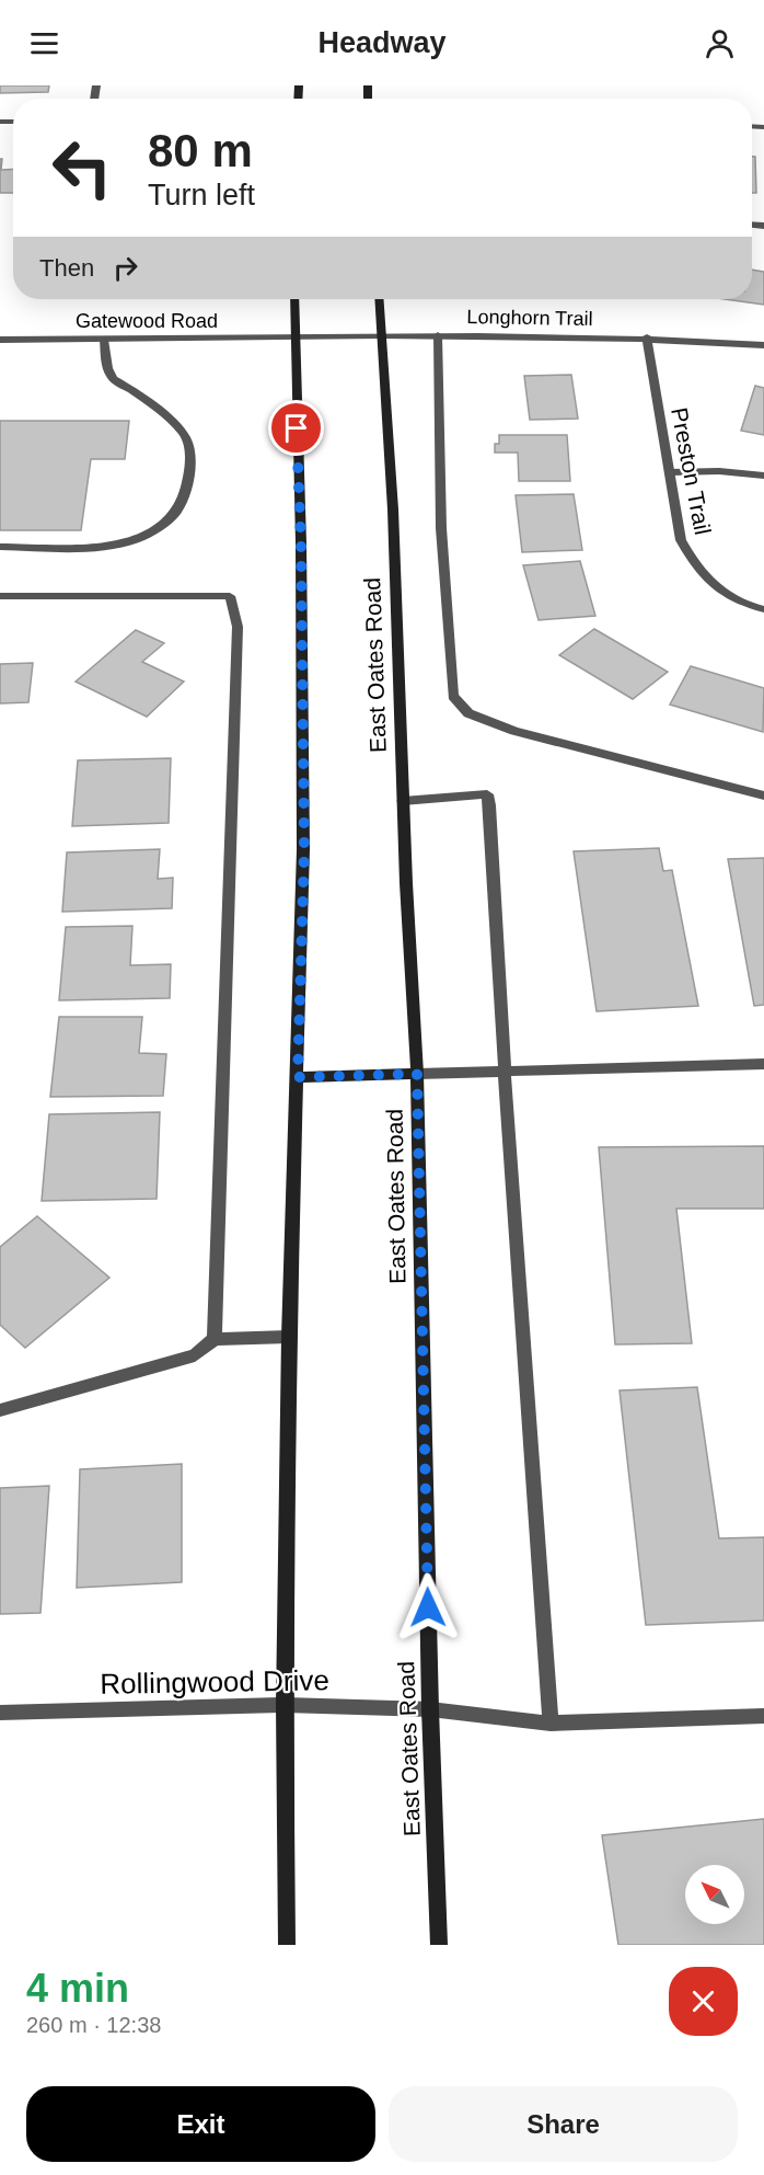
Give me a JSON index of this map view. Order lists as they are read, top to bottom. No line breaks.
{"streets":{"main road":["East Oates Road"],"street":["Longhorn Trail","Gatewood Road","Preston Trail","Rollingwood Drive"]},"crossings":[["Longhorn Trail","Gatewood Road"],["Longhorn Trail","Preston Trail"],["Longhorn Trail","East Oates Road"],["East Oates Road","Rollingwood Drive"]],"north":"top left","page":{"header":"Headway","turn":["80 m","Turn left"],"then":"Then","heading":["4 min","260 m · 12:38"],"buttons":["Exit","Share"]}}
